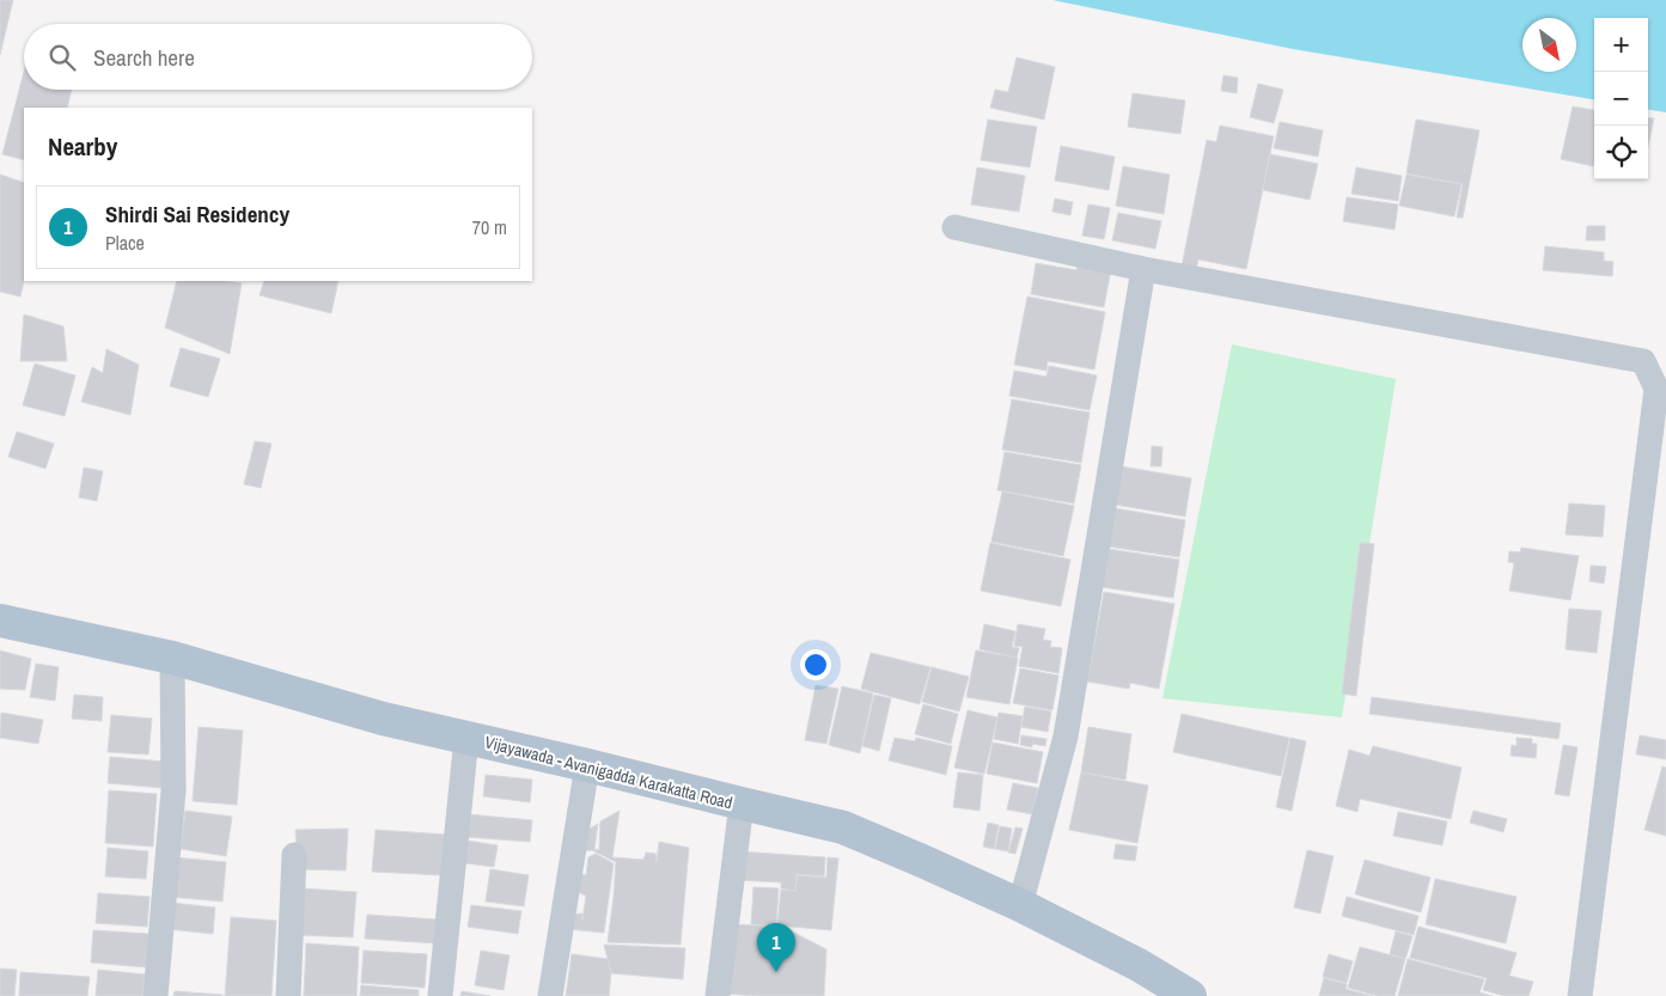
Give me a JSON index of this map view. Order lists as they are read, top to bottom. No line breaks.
{"streets":{"main road":["Vijayawada - Avanigadda Karakatta Road"]},"north":"bottom right","page":{"map_buttons":["+","−"],"search":"Search here","heading":"Nearby","list":[{"mark":"1","name":"Shirdi Sai Residency","note":"Place","value":"70 m"}],"pins":"1"}}
